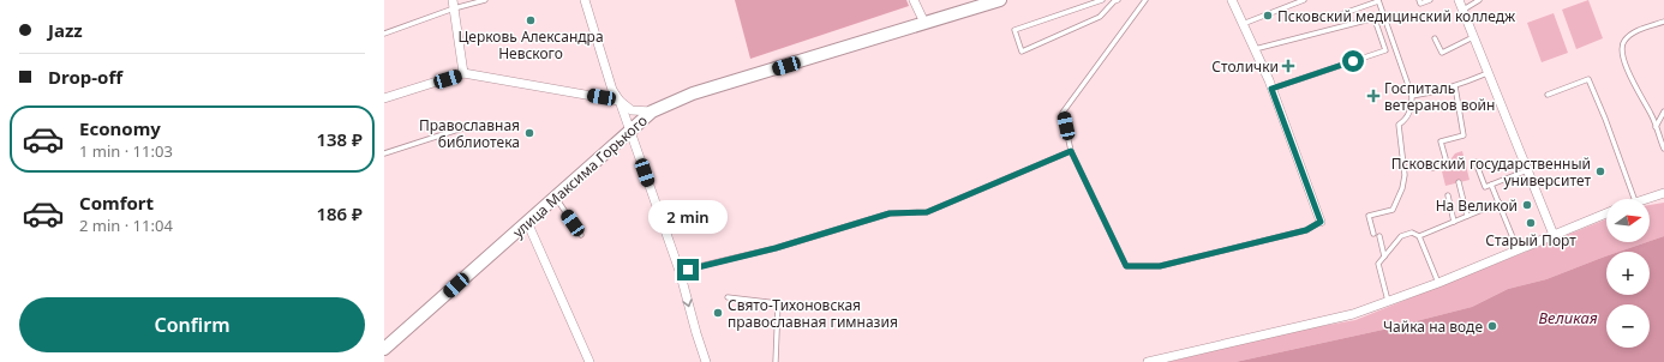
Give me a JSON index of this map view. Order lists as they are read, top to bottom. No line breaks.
{"streets":{"main road":["улица Максима Горького"]},"water":["Великая"],"places":{"other":["Псковский медицинский колледж","Церковь Александра Невского","Православная библиотека","Псковский государственный университет","На Великой","Старый Порт","Свято-Тихоновская православная гимназия","Чайка на воде"],"health":["Столички","Госпиталь ветеранов войн"]},"north":"right","page":{"banner":["Jazz","Drop-off"],"list":[{"name":"Economy","note":"1 min · 11:03","value":"138 ₽"},{"name":"Comfort","note":"2 min · 11:04","value":"186 ₽"}],"map_buttons":["+","−"],"bubble":"2 min","buttons":"Confirm"}}
